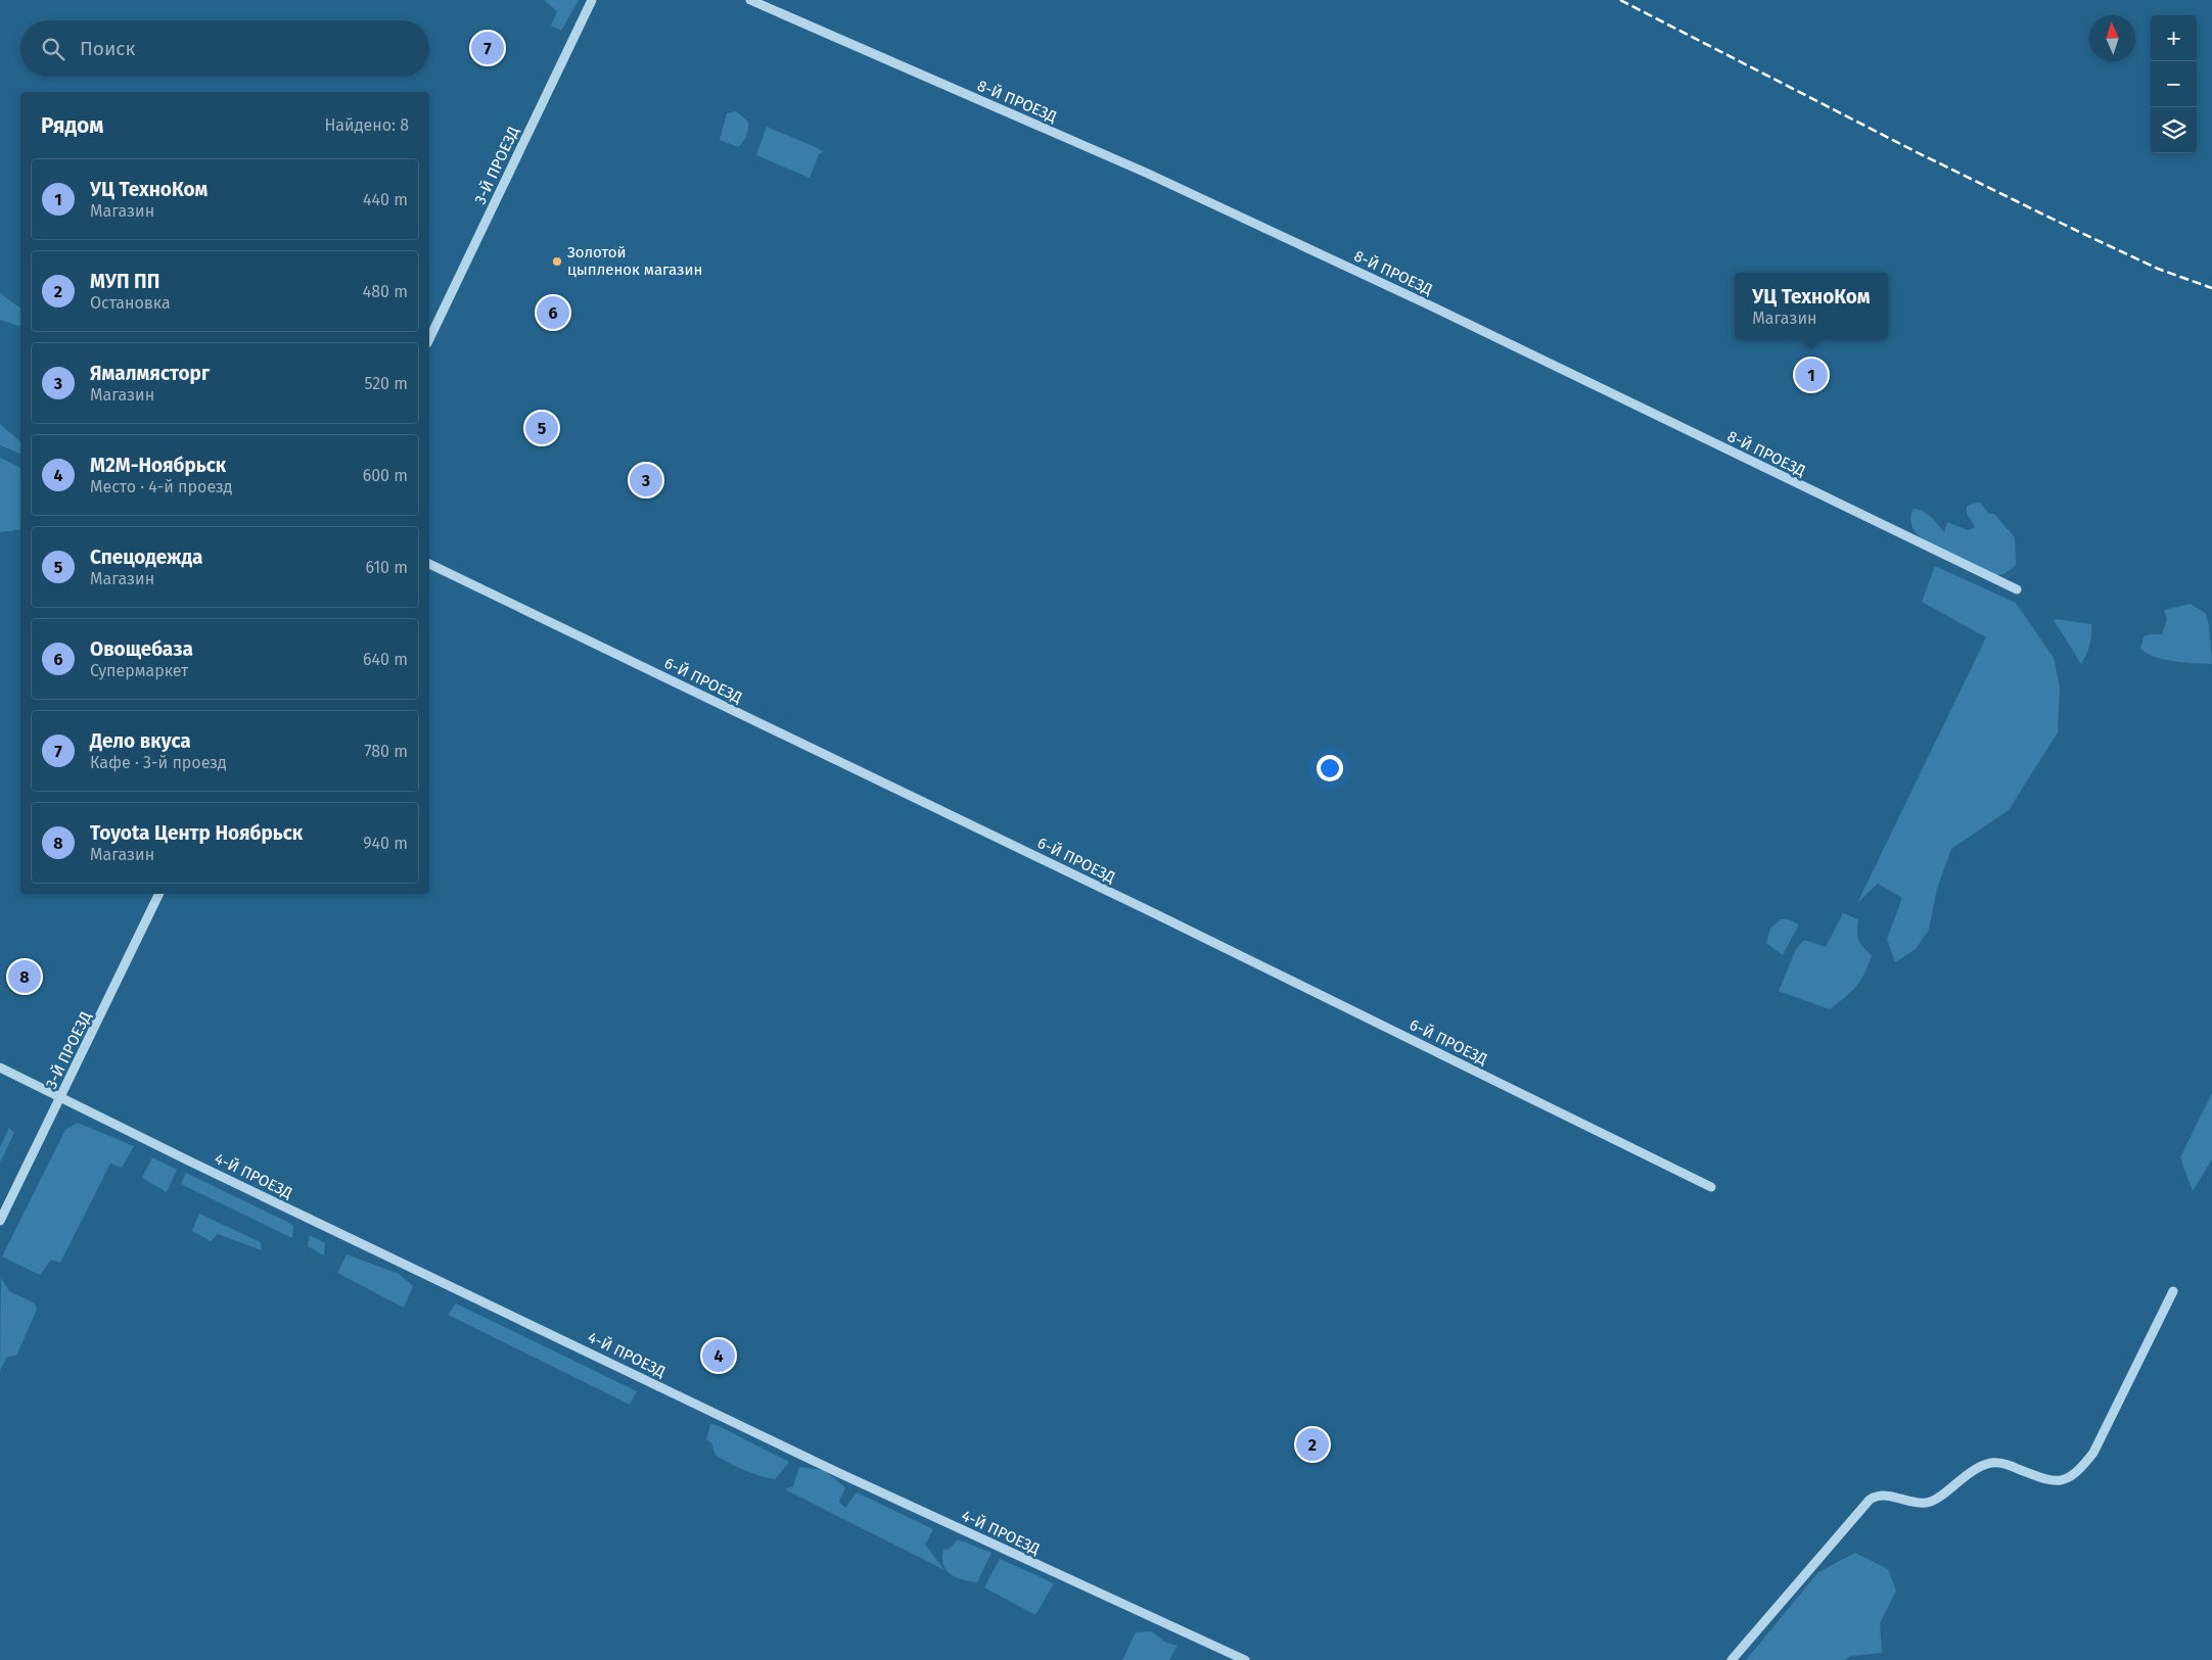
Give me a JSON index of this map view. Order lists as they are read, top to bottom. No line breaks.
{"streets":{"street":["8-Й ПРОЕЗД","3-Й ПРОЕЗД","6-Й ПРОЕЗД","4-Й ПРОЕЗД"]},"crossings":[["3-Й ПРОЕЗД","4-Й ПРОЕЗД"]],"places":["Золотой цыпленок магазин"],"north":"top","page":{"map_buttons":["+","−"],"search":"Поиск","pins":["7","6","1","5","3","8","4","2"],"heading":["Рядом","Найдено: 8"],"list":[{"mark":"1","name":"УЦ ТехноКом","note":"Магазин","value":"440 m"},{"mark":"2","name":"МУП ПП","note":"Остановка","value":"480 m"},{"mark":"3","name":"Ямалмясторг","note":"Магазин","value":"520 m"},{"mark":"4","name":"М2М-Ноябрьск","note":"Место · 4-й проезд","value":"600 m"},{"mark":"5","name":"Спецодежда","note":"Магазин","value":"610 m"},{"mark":"6","name":"Овощебаза","note":"Супермаркет","value":"640 m"},{"mark":"7","name":"Дело вкуса","note":"Кафе · 3-й проезд","value":"780 m"},{"mark":"8","name":"Toyota Центр Ноябрьск","note":"Магазин","value":"940 m"}],"popup":["УЦ ТехноКом","Магазин"]}}
